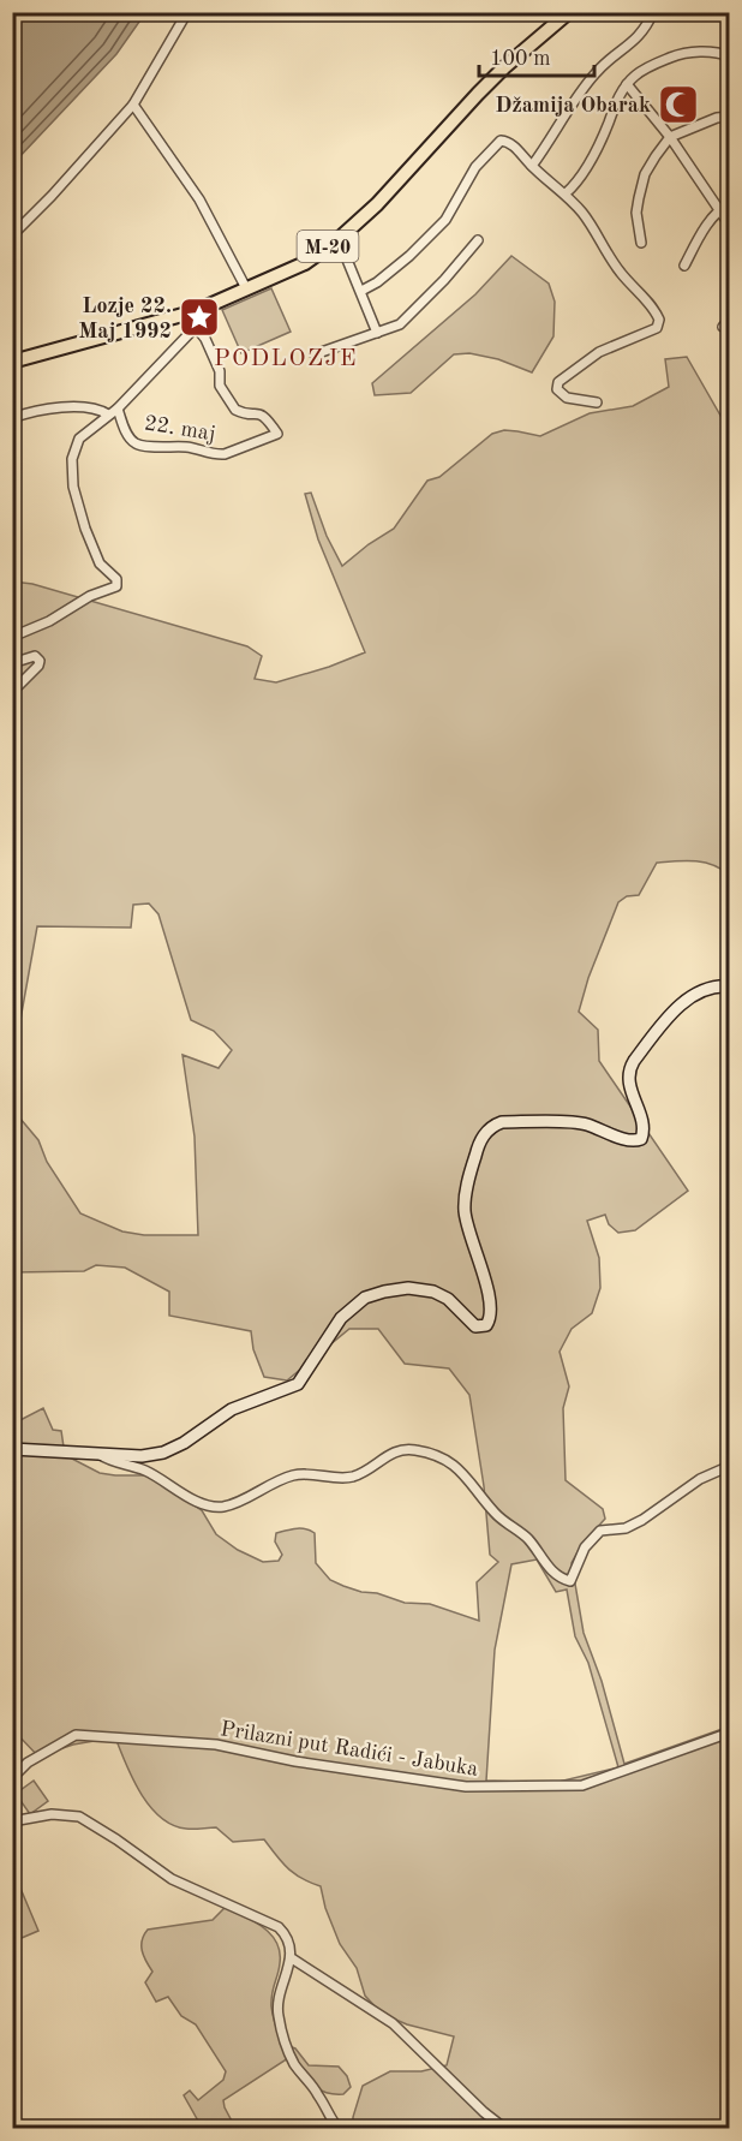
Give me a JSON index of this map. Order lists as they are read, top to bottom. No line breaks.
{"streets":{"main road":["M-20"],"street":["22. maj","Prilazni put Radići - Jabuka"]},"districts":["PODLOZJE"],"places":{"mosque":["Džamija Obarak"],"place":["Lozje 22. Maj 1992"]},"scale_bar":"100 m"}
